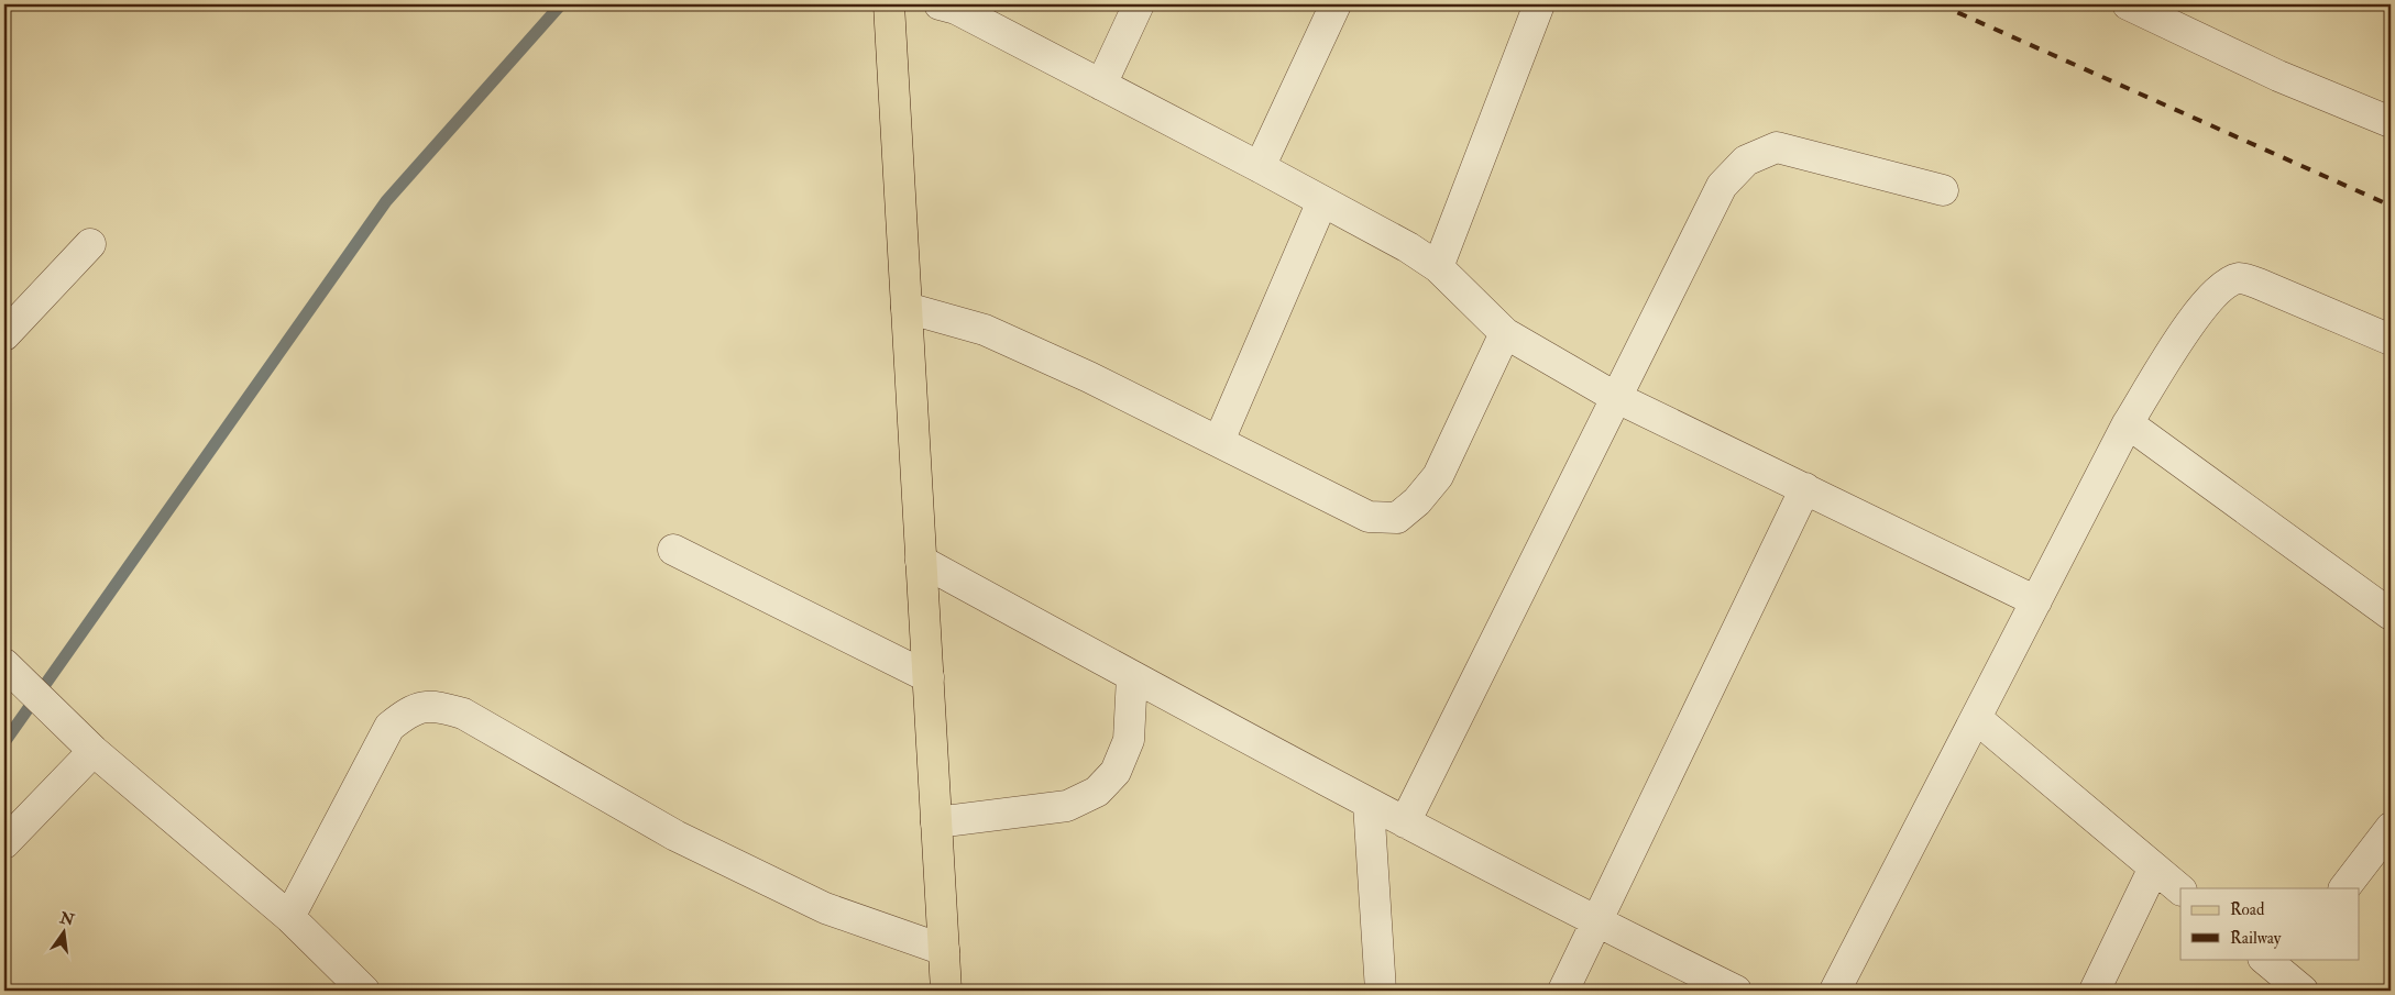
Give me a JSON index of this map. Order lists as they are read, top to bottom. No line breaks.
{"legend":["Road","Railway"],"north":"top"}
